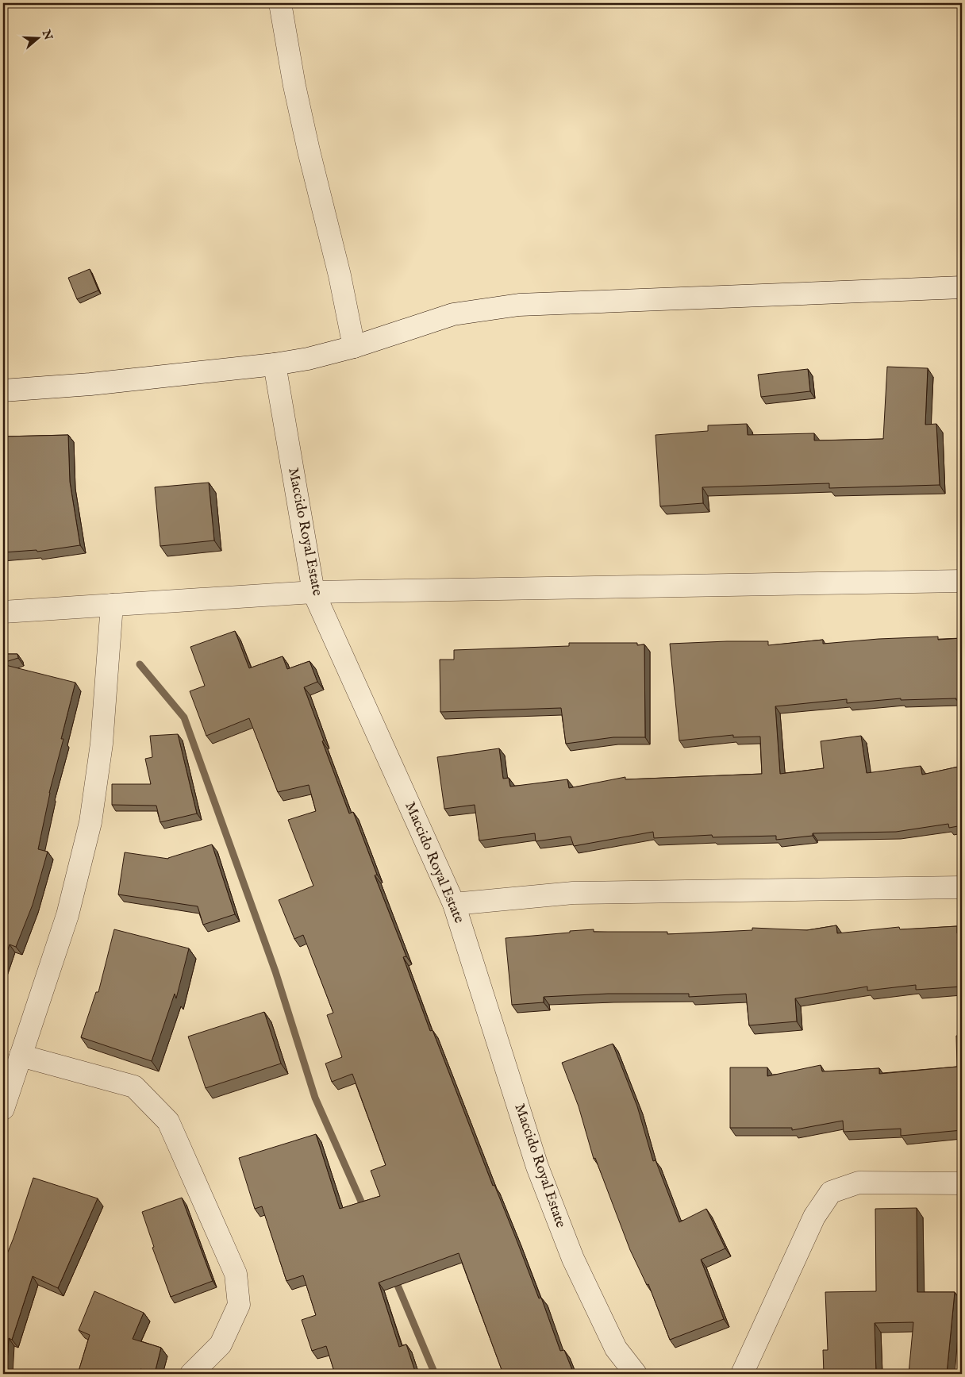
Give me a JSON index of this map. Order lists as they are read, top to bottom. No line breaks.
{"streets":{"street":["Maccido Royal Estate"]},"north":"right"}
